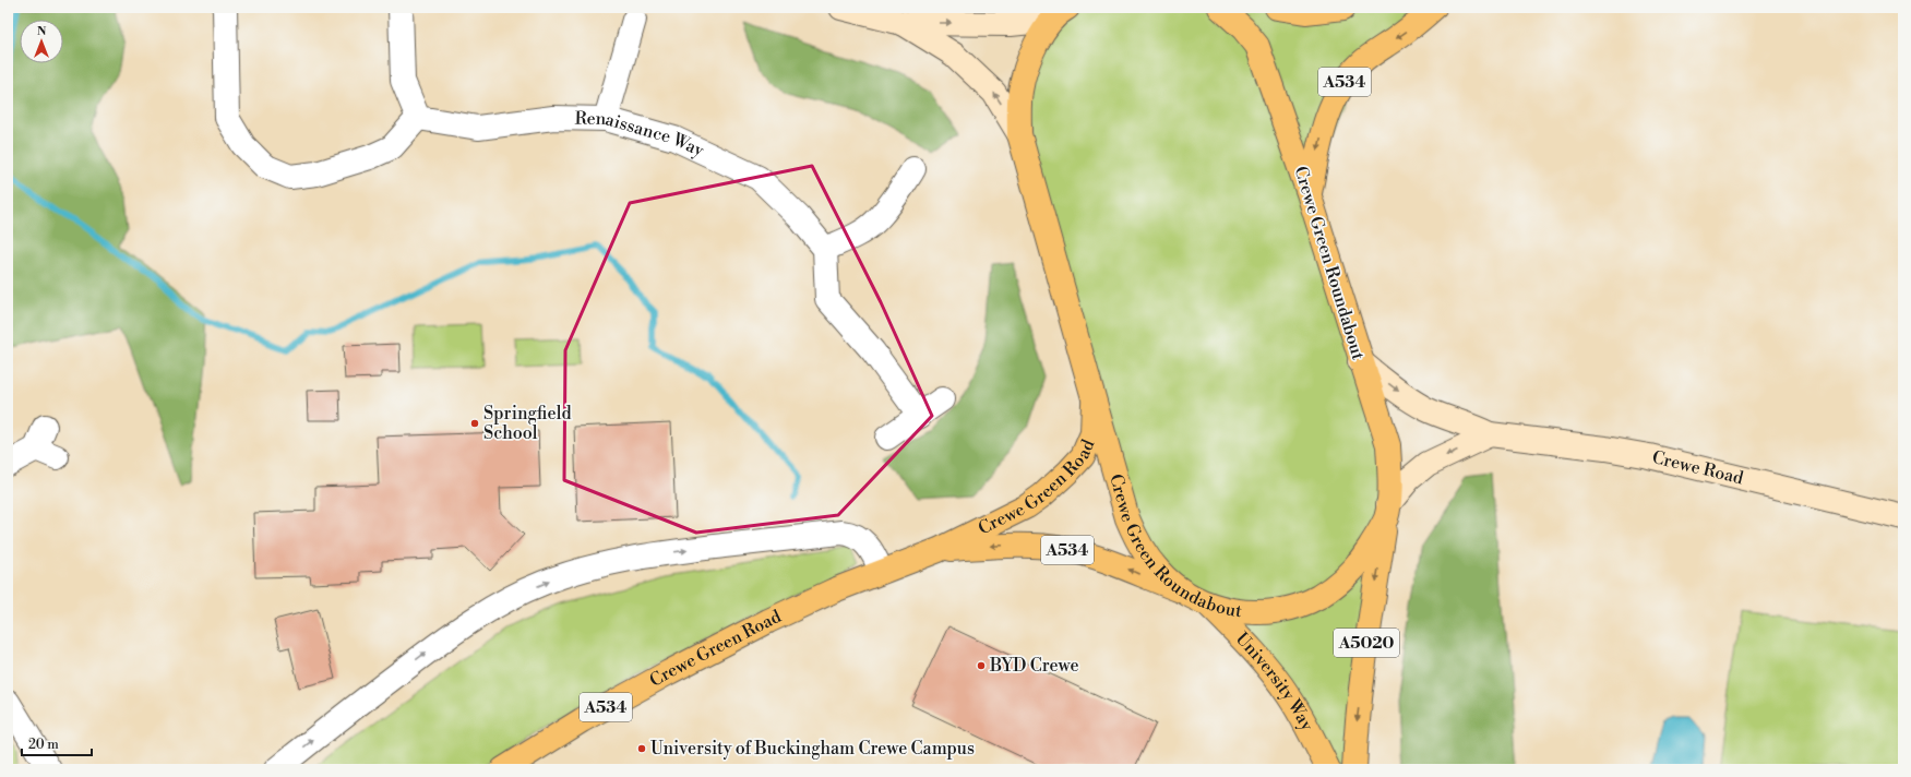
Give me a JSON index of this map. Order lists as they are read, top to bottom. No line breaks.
{"streets":{"main road":["A534","Crewe Green Roundabout","Crewe Road","Crewe Green Road","A5020","University Way"],"street":["Renaissance Way"]},"crossings":[["A534","Crewe Green Roundabout"],["Crewe Green Roundabout","Crewe Road"],["Crewe Green Roundabout","Crewe Green Road"],["Crewe Green Roundabout","A5020"],["Crewe Green Roundabout","University Way"],["Crewe Green Road","University Way"]],"places":["Springfield School","BYD Crewe","University of Buckingham Crewe Campus"],"scale_bar":"20 m","north":"top"}
